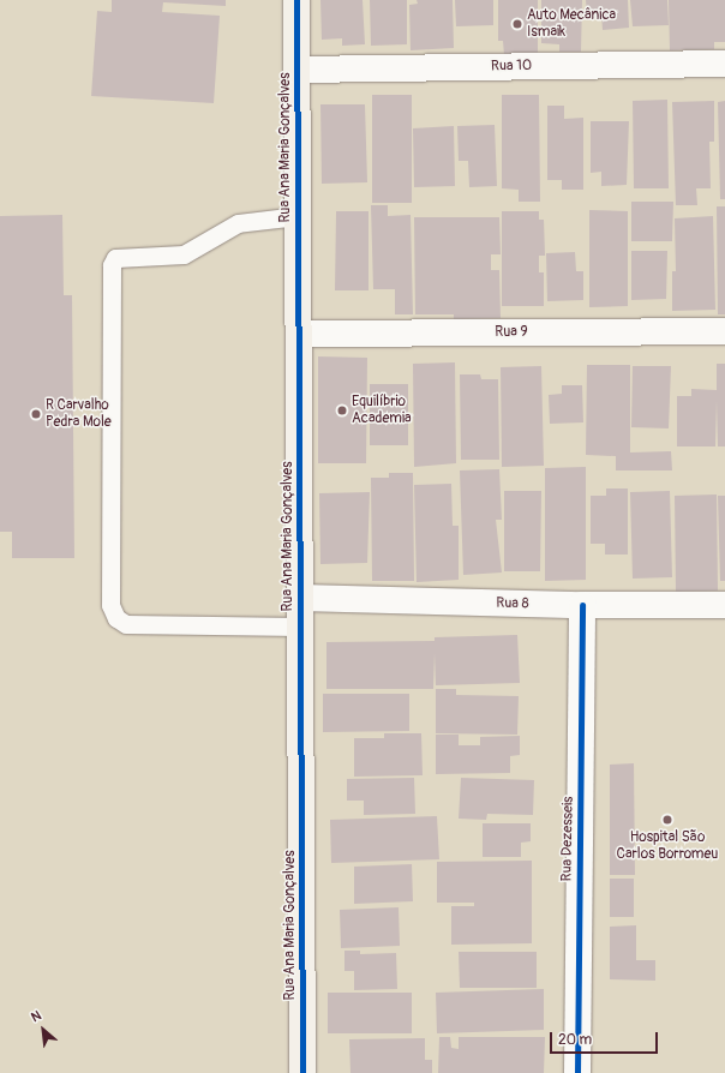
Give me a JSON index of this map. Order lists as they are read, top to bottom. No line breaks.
{"streets":{"street":["Rua 10","Rua Ana Maria Gonçalves","Rua 9","Rua 8","Rua Dezesseis"]},"crossings":[["Rua 10","Rua Ana Maria Gonçalves"],["Rua Ana Maria Gonçalves","Rua 9"],["Rua Ana Maria Gonçalves","Rua 8"],["Rua 8","Rua Dezesseis"]],"places":["Auto Mecânica Ismaik","Equilíbrio Academia","R Carvalho Pedra Mole","Hospital São Carlos Borromeu"],"scale_bar":"20 m","north":"top left"}
